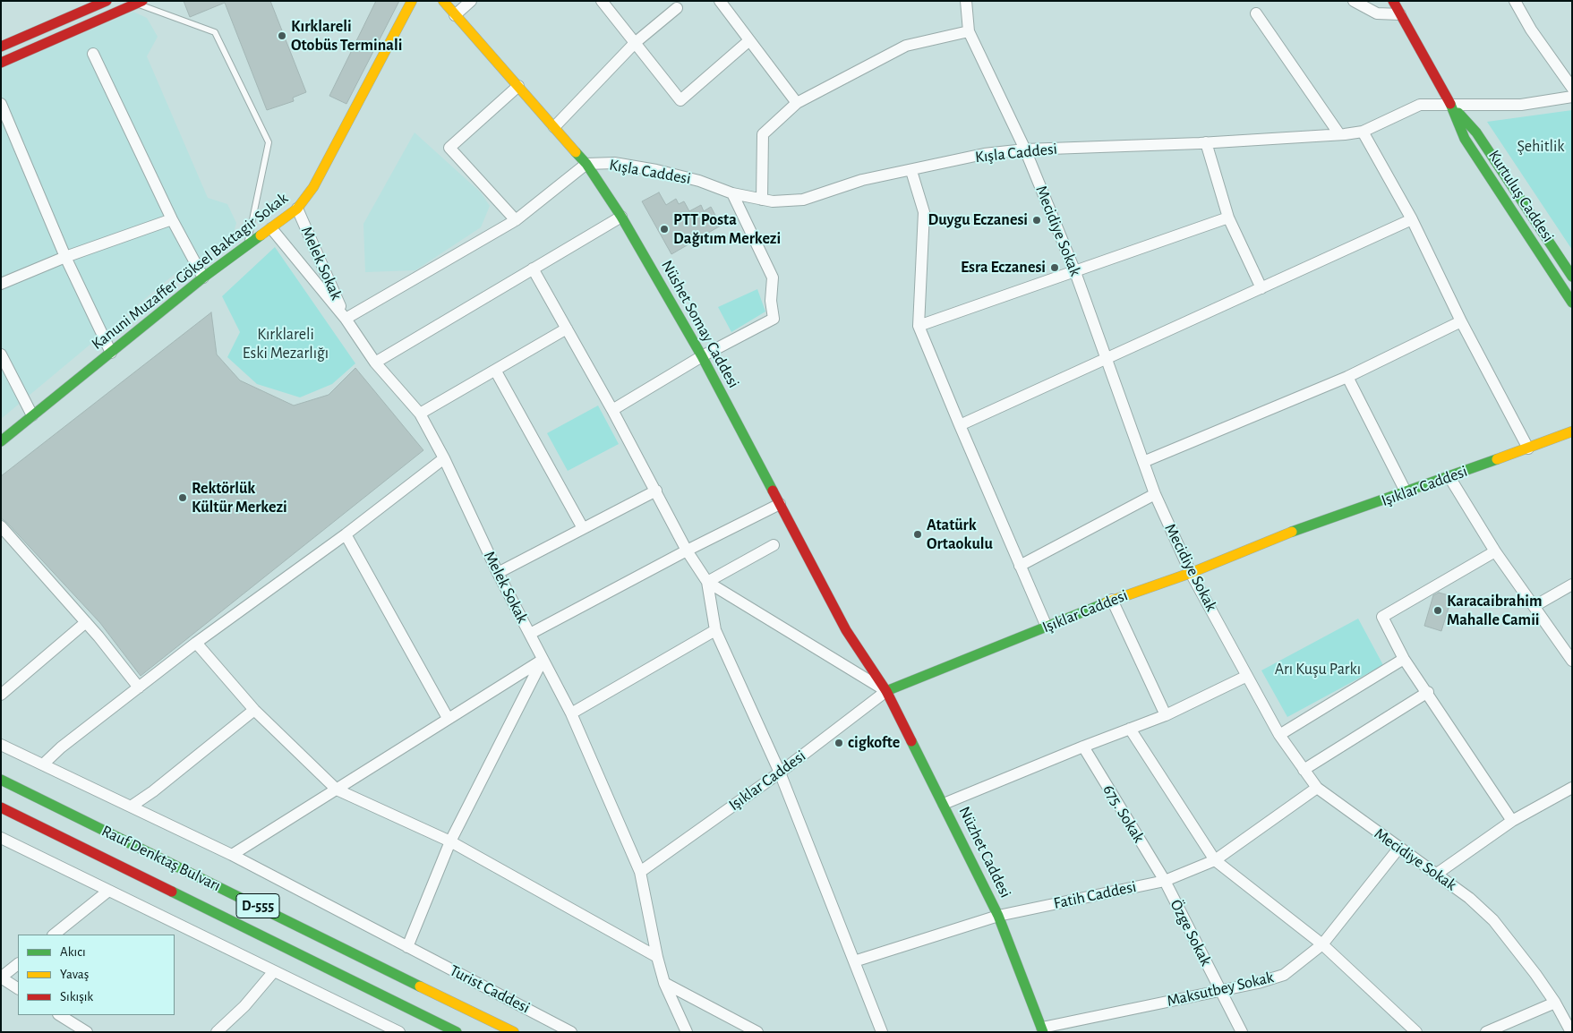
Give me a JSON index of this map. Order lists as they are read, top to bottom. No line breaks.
{"streets":{"main road":["Kurtuluş Caddesi","Kanuni Muzaffer Göksel Baktagir Sokak","Nüshet Somay Caddesi","Işıklar Caddesi","Nüzhet Caddesi","Rauf Denktaş Bulvarı","D-555"],"street":["Kışla Caddesi","Mecidiye Sokak","Melek Sokak","675. Sokak","Fatih Caddesi","Özge Sokak","Turist Caddesi","Maksutbey Sokak"]},"crossings":[["Kışla Caddesi","Kurtuluş Caddesi"],["Kışla Caddesi","Mecidiye Sokak"],["Kışla Caddesi","Nüshet Somay Caddesi"],["Mecidiye Sokak","Işıklar Caddesi"],["Mecidiye Sokak","Fatih Caddesi"],["Mecidiye Sokak","Maksutbey Sokak"],["Melek Sokak","Kanuni Muzaffer Göksel Baktagir Sokak"],["Melek Sokak","Işıklar Caddesi"],["Nüshet Somay Caddesi","Işıklar Caddesi"],["Nüshet Somay Caddesi","Nüzhet Caddesi"],["Işıklar Caddesi","Nüzhet Caddesi"],["675. Sokak","Fatih Caddesi"],["675. Sokak","Özge Sokak"],["Nüzhet Caddesi","Fatih Caddesi"],["Nüzhet Caddesi","Maksutbey Sokak"],["Fatih Caddesi","Özge Sokak"],["Özge Sokak","Maksutbey Sokak"]],"parks":["Şehitlik","Kırklareli Eski Mezarlığı","Arı Kuşu Parkı"],"places":["Kırklareli Otobüs Terminali","Duygu Eczanesi","PTT Posta Dağıtım Merkezi","Esra Eczanesi","Rektörlük Kültür Merkezi","Atatürk Ortaokulu","Karacaibrahim Mahalle Camii","cigkofte"],"legend":["Akıcı","Yavaş","Sıkışık"]}
